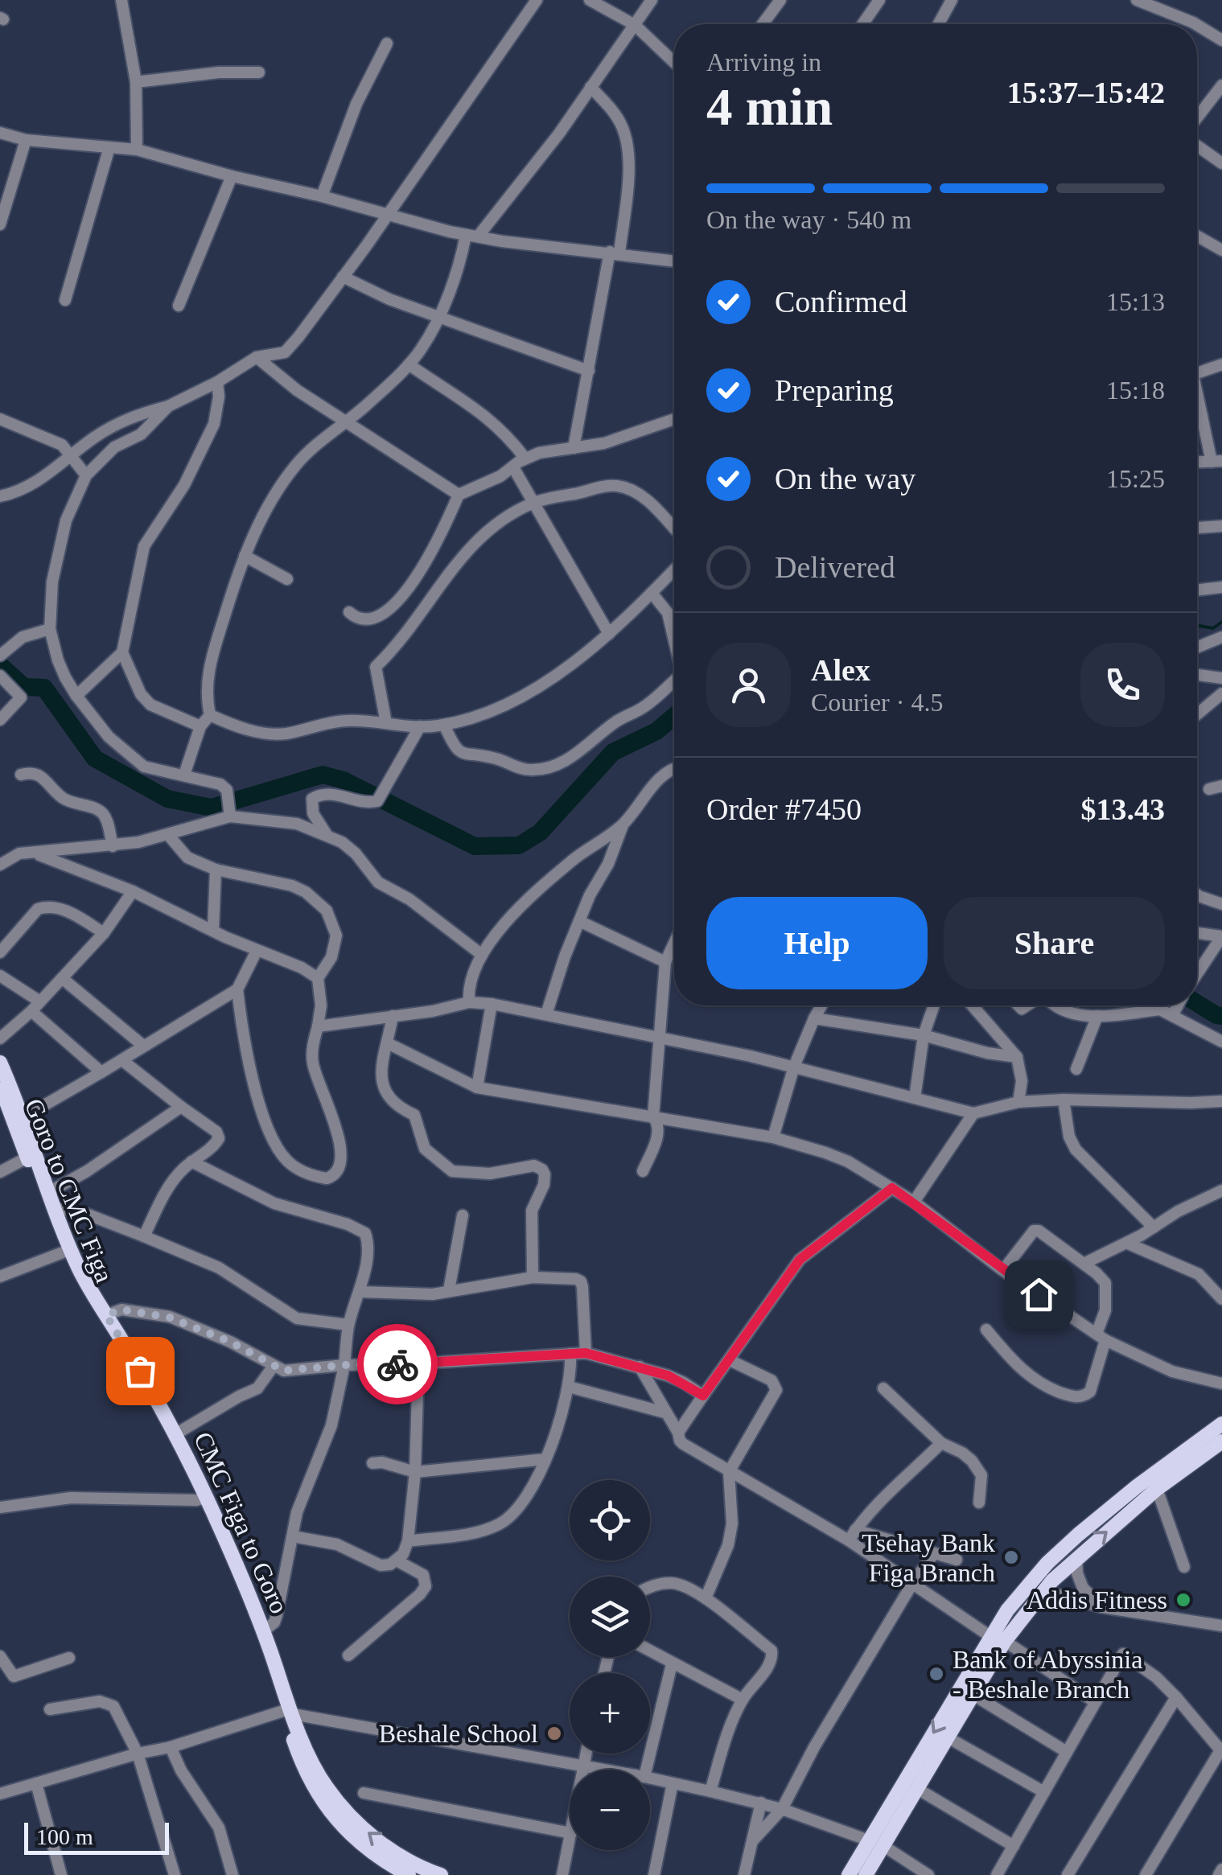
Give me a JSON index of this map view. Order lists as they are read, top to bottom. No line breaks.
{"streets":{"main road":["Goro to CMC Figa","CMC Figa to Goro"]},"crossings":[["Goro to CMC Figa","CMC Figa to Goro"]],"places":["Tsehay Bank Figa Branch","Addis Fitness","Bank of Abyssinia - Beshale Branch","Beshale School"],"scale_bar":"100 m","page":{"heading":["4 min","Arriving in","15:37–15:42"],"panel":["Alex","Courier · 4.5","Order #7450","$13.43"],"bar":"On the way · 540 m","list":[["Confirmed","15:13"],["Preparing","15:18"],["On the way","15:25"],"Delivered"],"buttons":["Help","Share"],"map_buttons":["+","−"],"scale":"100 m"}}
